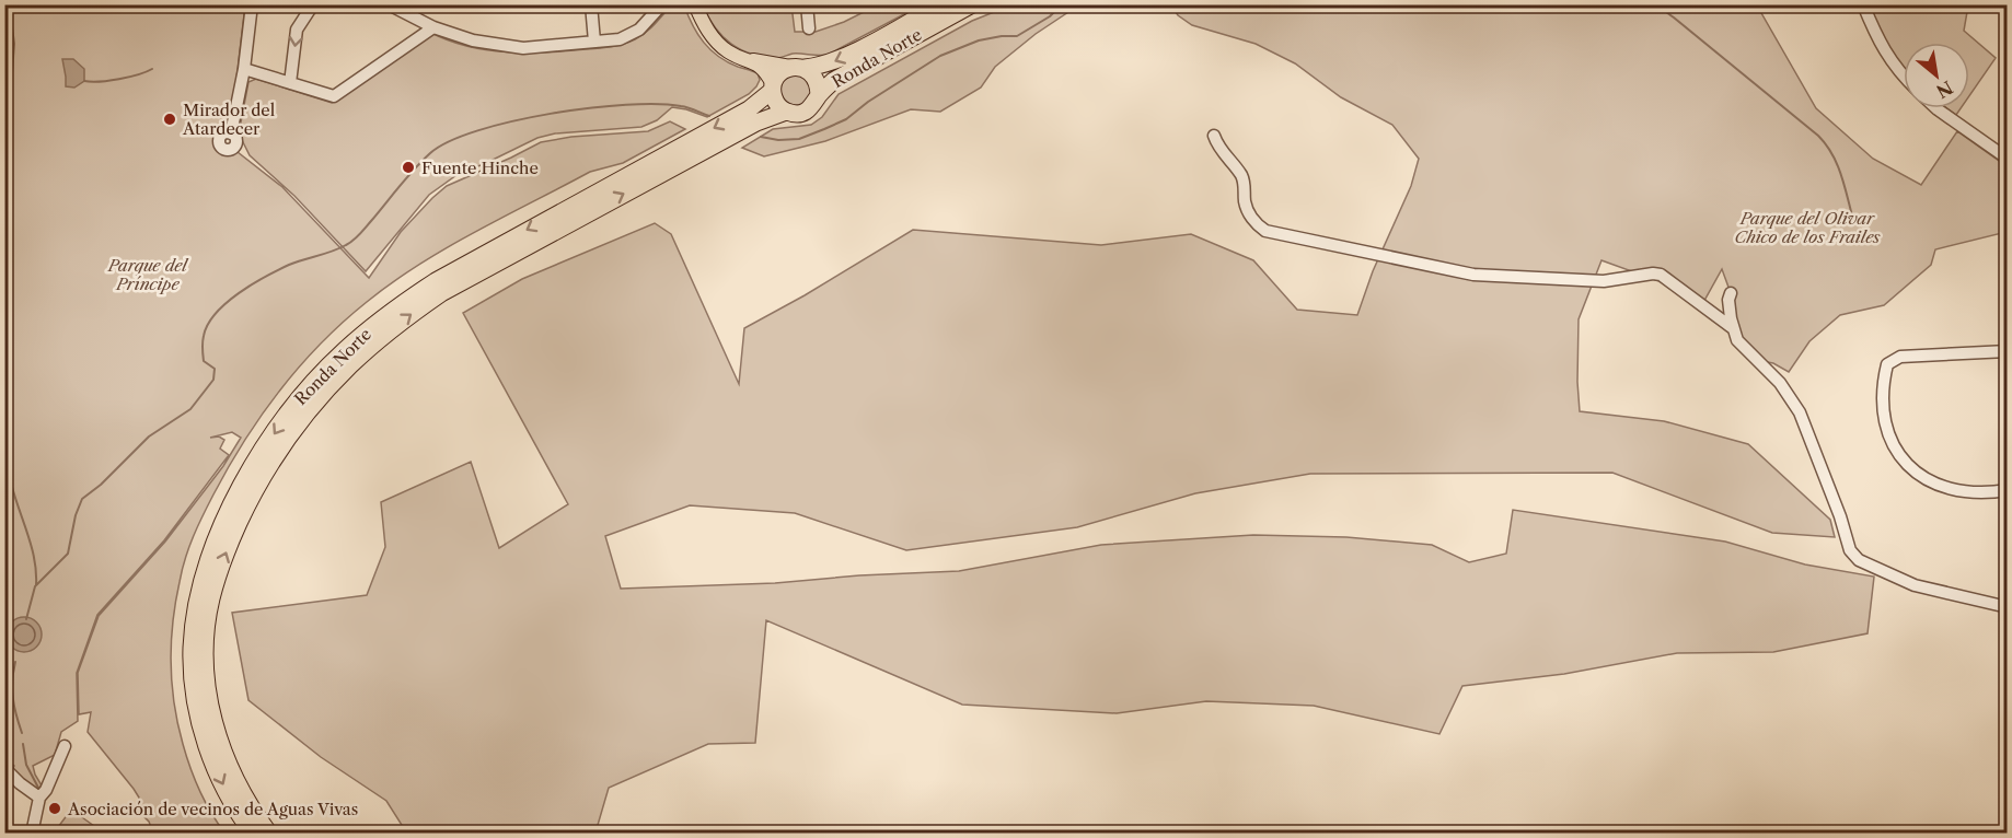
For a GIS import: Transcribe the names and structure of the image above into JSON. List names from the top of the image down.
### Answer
{
  "streets": {
    "highway": ["Ronda Norte"]
  },
  "parks": ["Parque del Olivar Chico de los Frailes", "Parque del Príncipe"],
  "places": ["Mirador del Atardecer", "Fuente Hinche", "Asociación de vecinos de Aguas Vivas"],
  "north": "bottom right"
}
